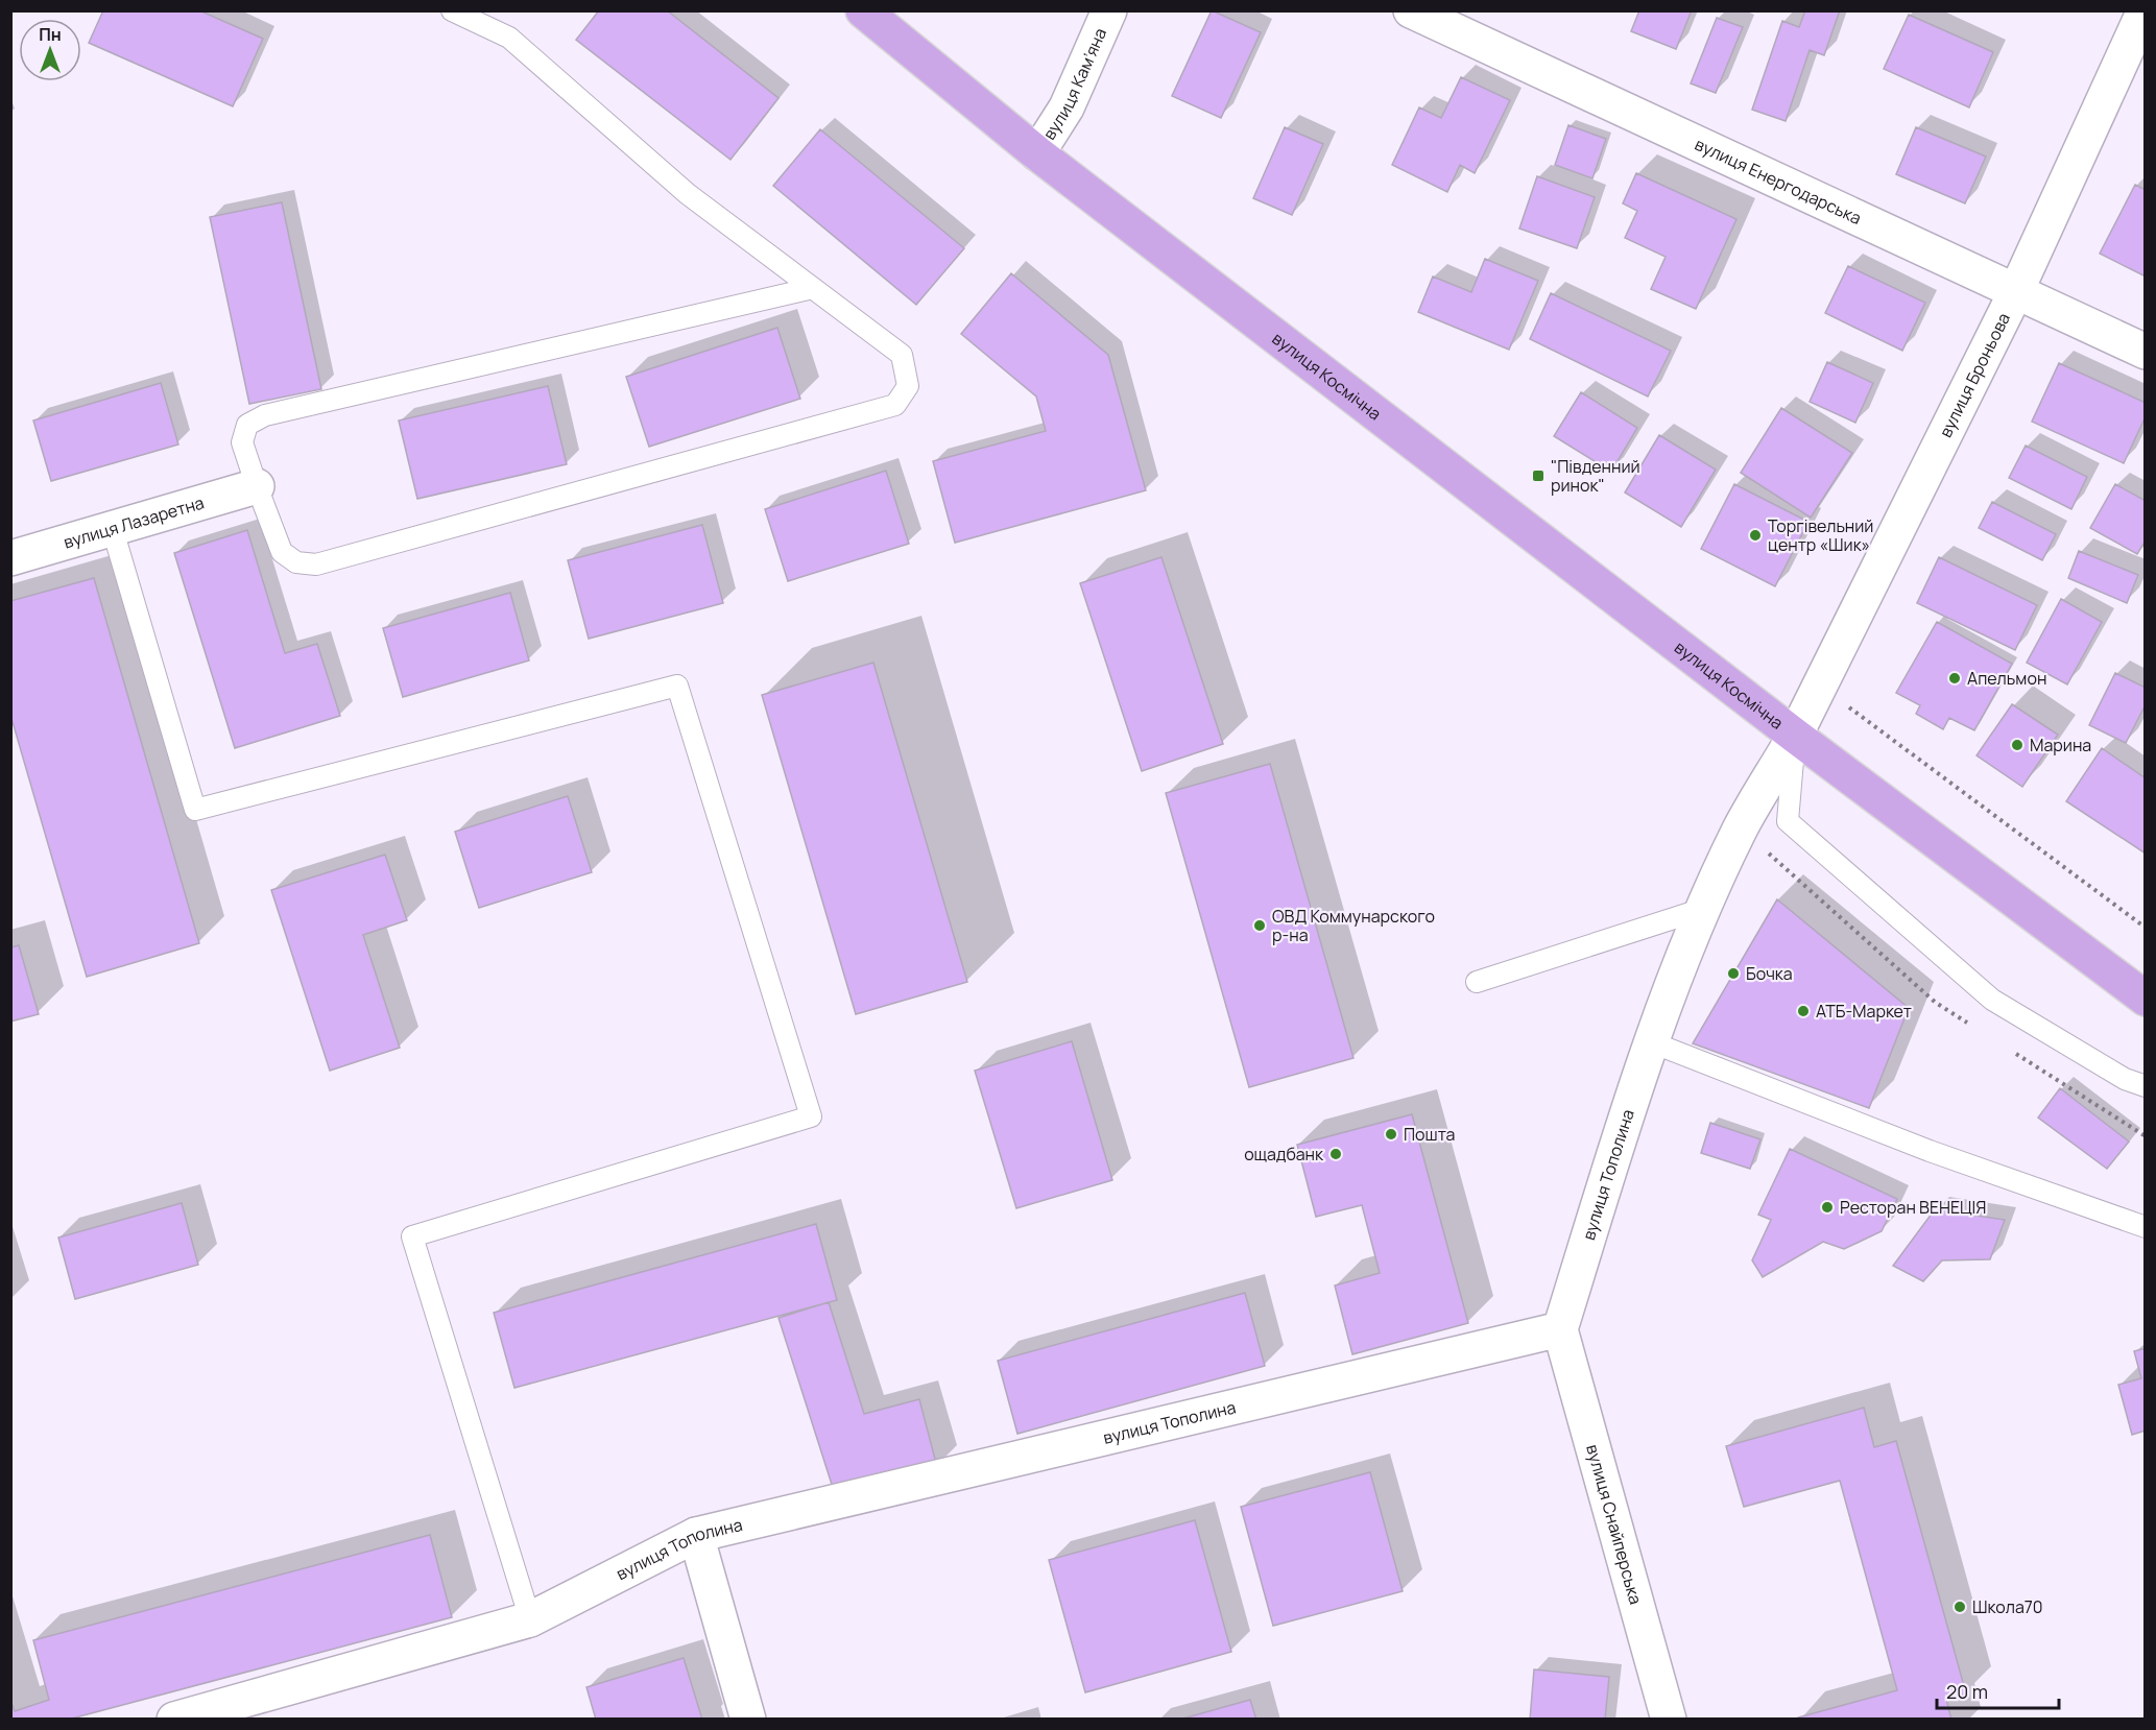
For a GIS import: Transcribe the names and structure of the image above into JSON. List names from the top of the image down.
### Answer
{
  "streets": {
    "main road": ["вулиця Космічна"],
    "street": [
      "вулиця Кам’яна",
      "вулиця Енергодарська",
      "вулиця Броньова",
      "вулиця Лазаретна",
      "вулиця Тополина",
      "вулиця Снайперська"
    ]
  },
  "crossings": [
    ["вулиця Кам’яна", "вулиця Космічна"],
    ["вулиця Енергодарська", "вулиця Броньова"],
    ["вулиця Космічна", "вулиця Броньова"],
    ["вулиця Космічна", "вулиця Тополина"],
    ["вулиця Броньова", "вулиця Тополина"],
    ["вулиця Тополина", "вулиця Снайперська"]
  ],
  "places": {
    "transit": ["\"Південний ринок\""],
    "other": [
      "Торгівельний центр «Шик»",
      "Апельмон",
      "Марина",
      "ОВД Коммунарского р-на",
      "Бочка",
      "АТБ-Маркет",
      "Пошта",
      "ощадбанк",
      "Ресторан ВЕНЕЦІЯ",
      "Школа70"
    ]
  },
  "scale_bar": "20 m",
  "north": "top"
}
